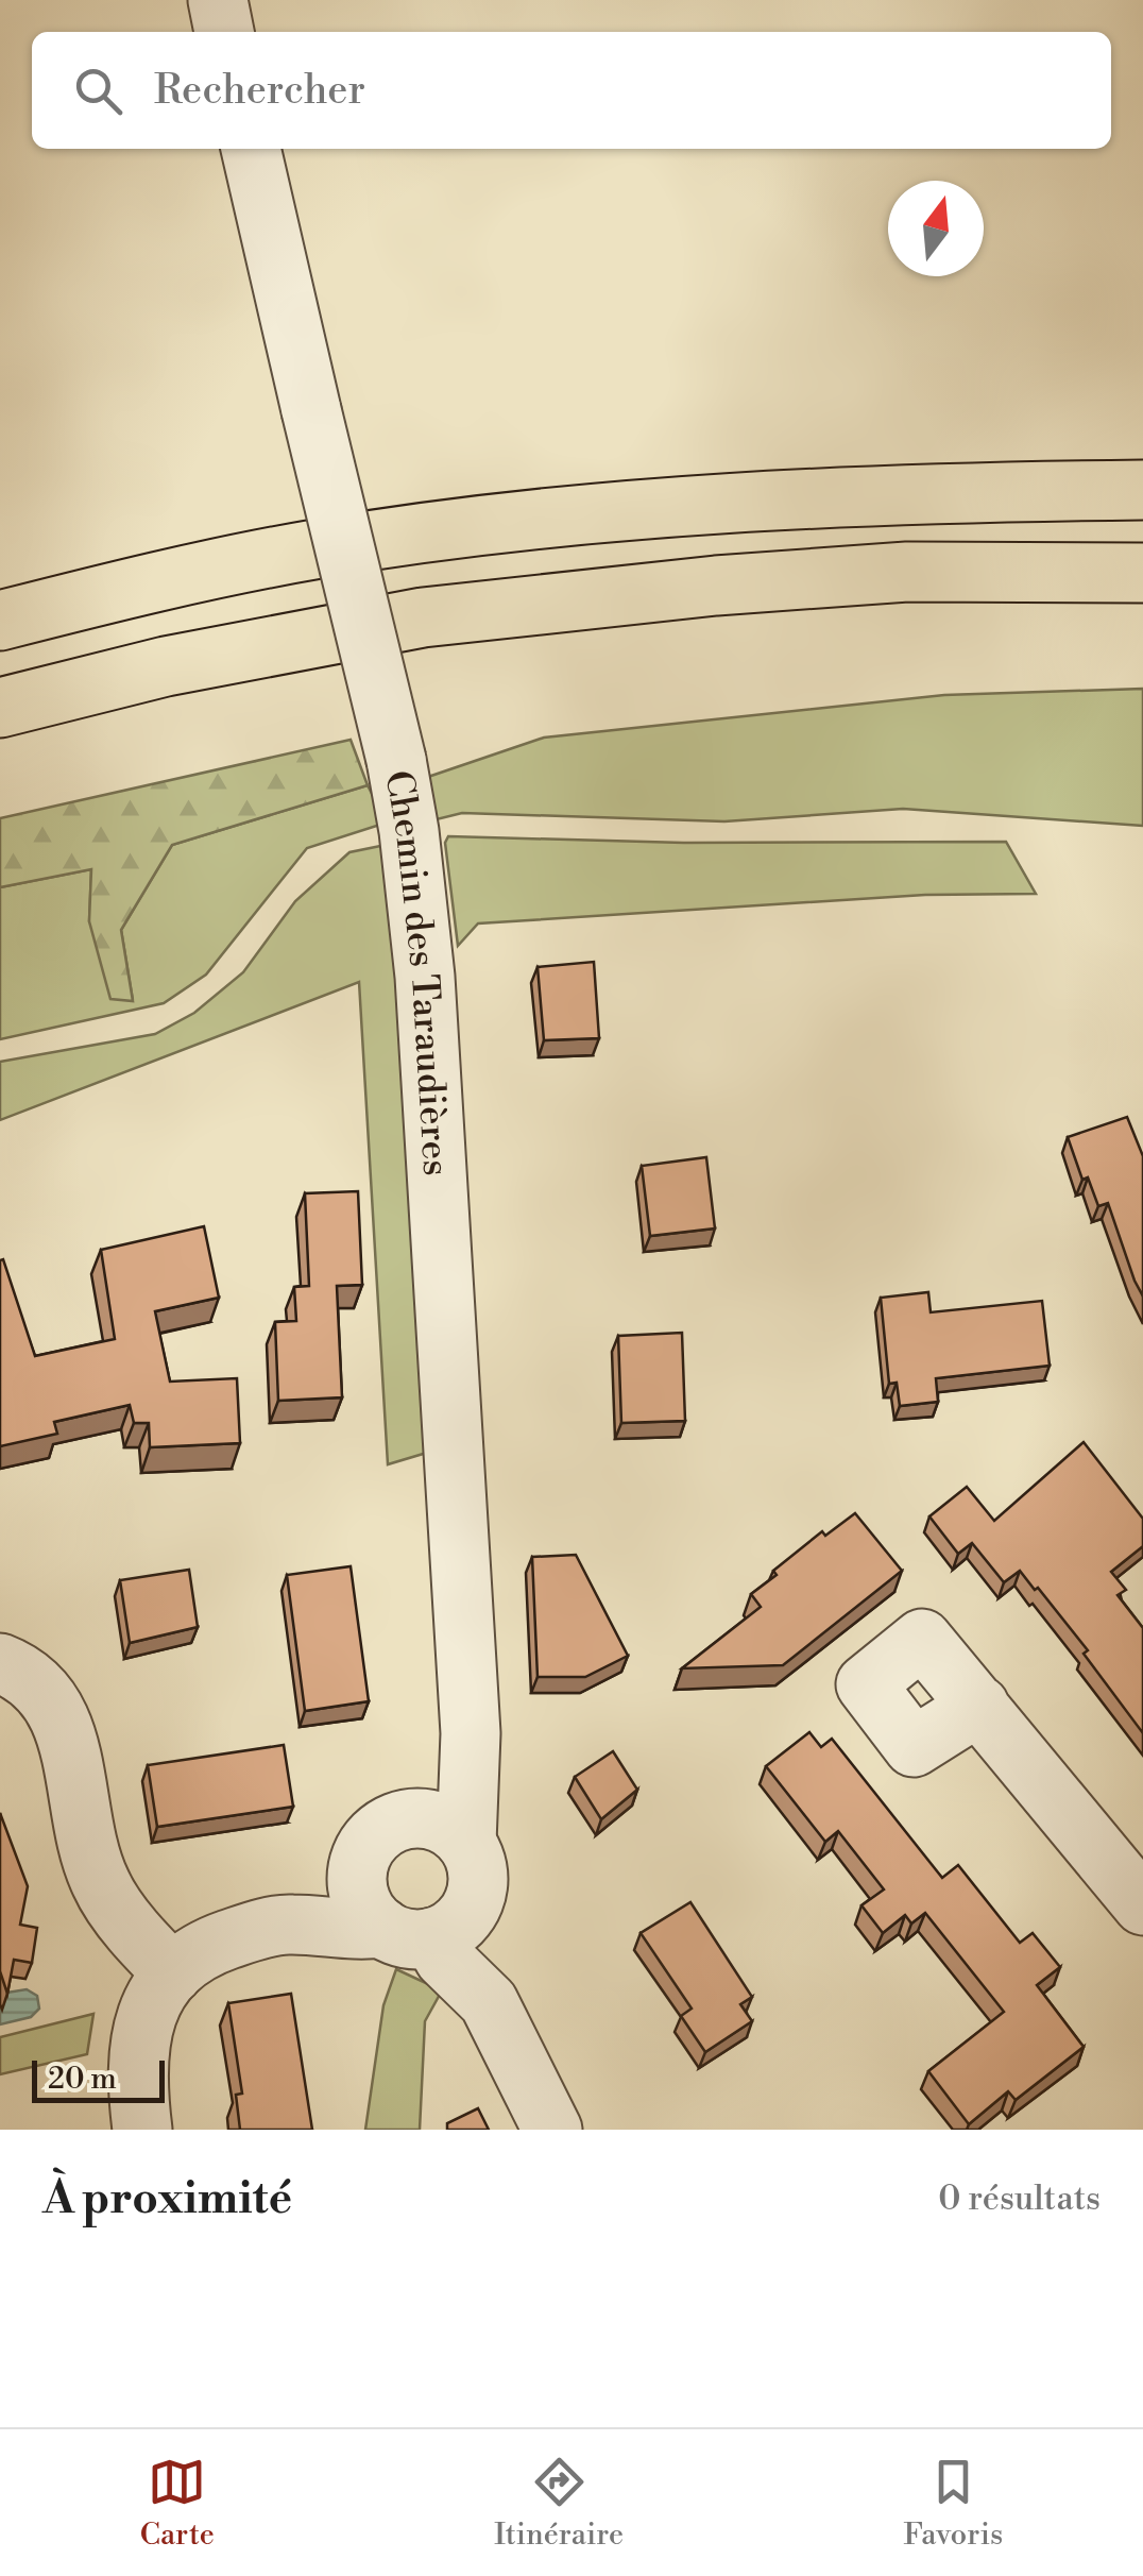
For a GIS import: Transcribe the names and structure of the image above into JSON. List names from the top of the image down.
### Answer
{
  "streets": {
    "street": ["Chemin des Taraudières"]
  },
  "scale_bar": "20 m",
  "north": "top",
  "page": {
    "search": "Rechercher",
    "scale": "20 m",
    "heading": ["À proximité", "0 résultats"],
    "nav": ["Carte", "Itinéraire", "Favoris"]
  }
}
